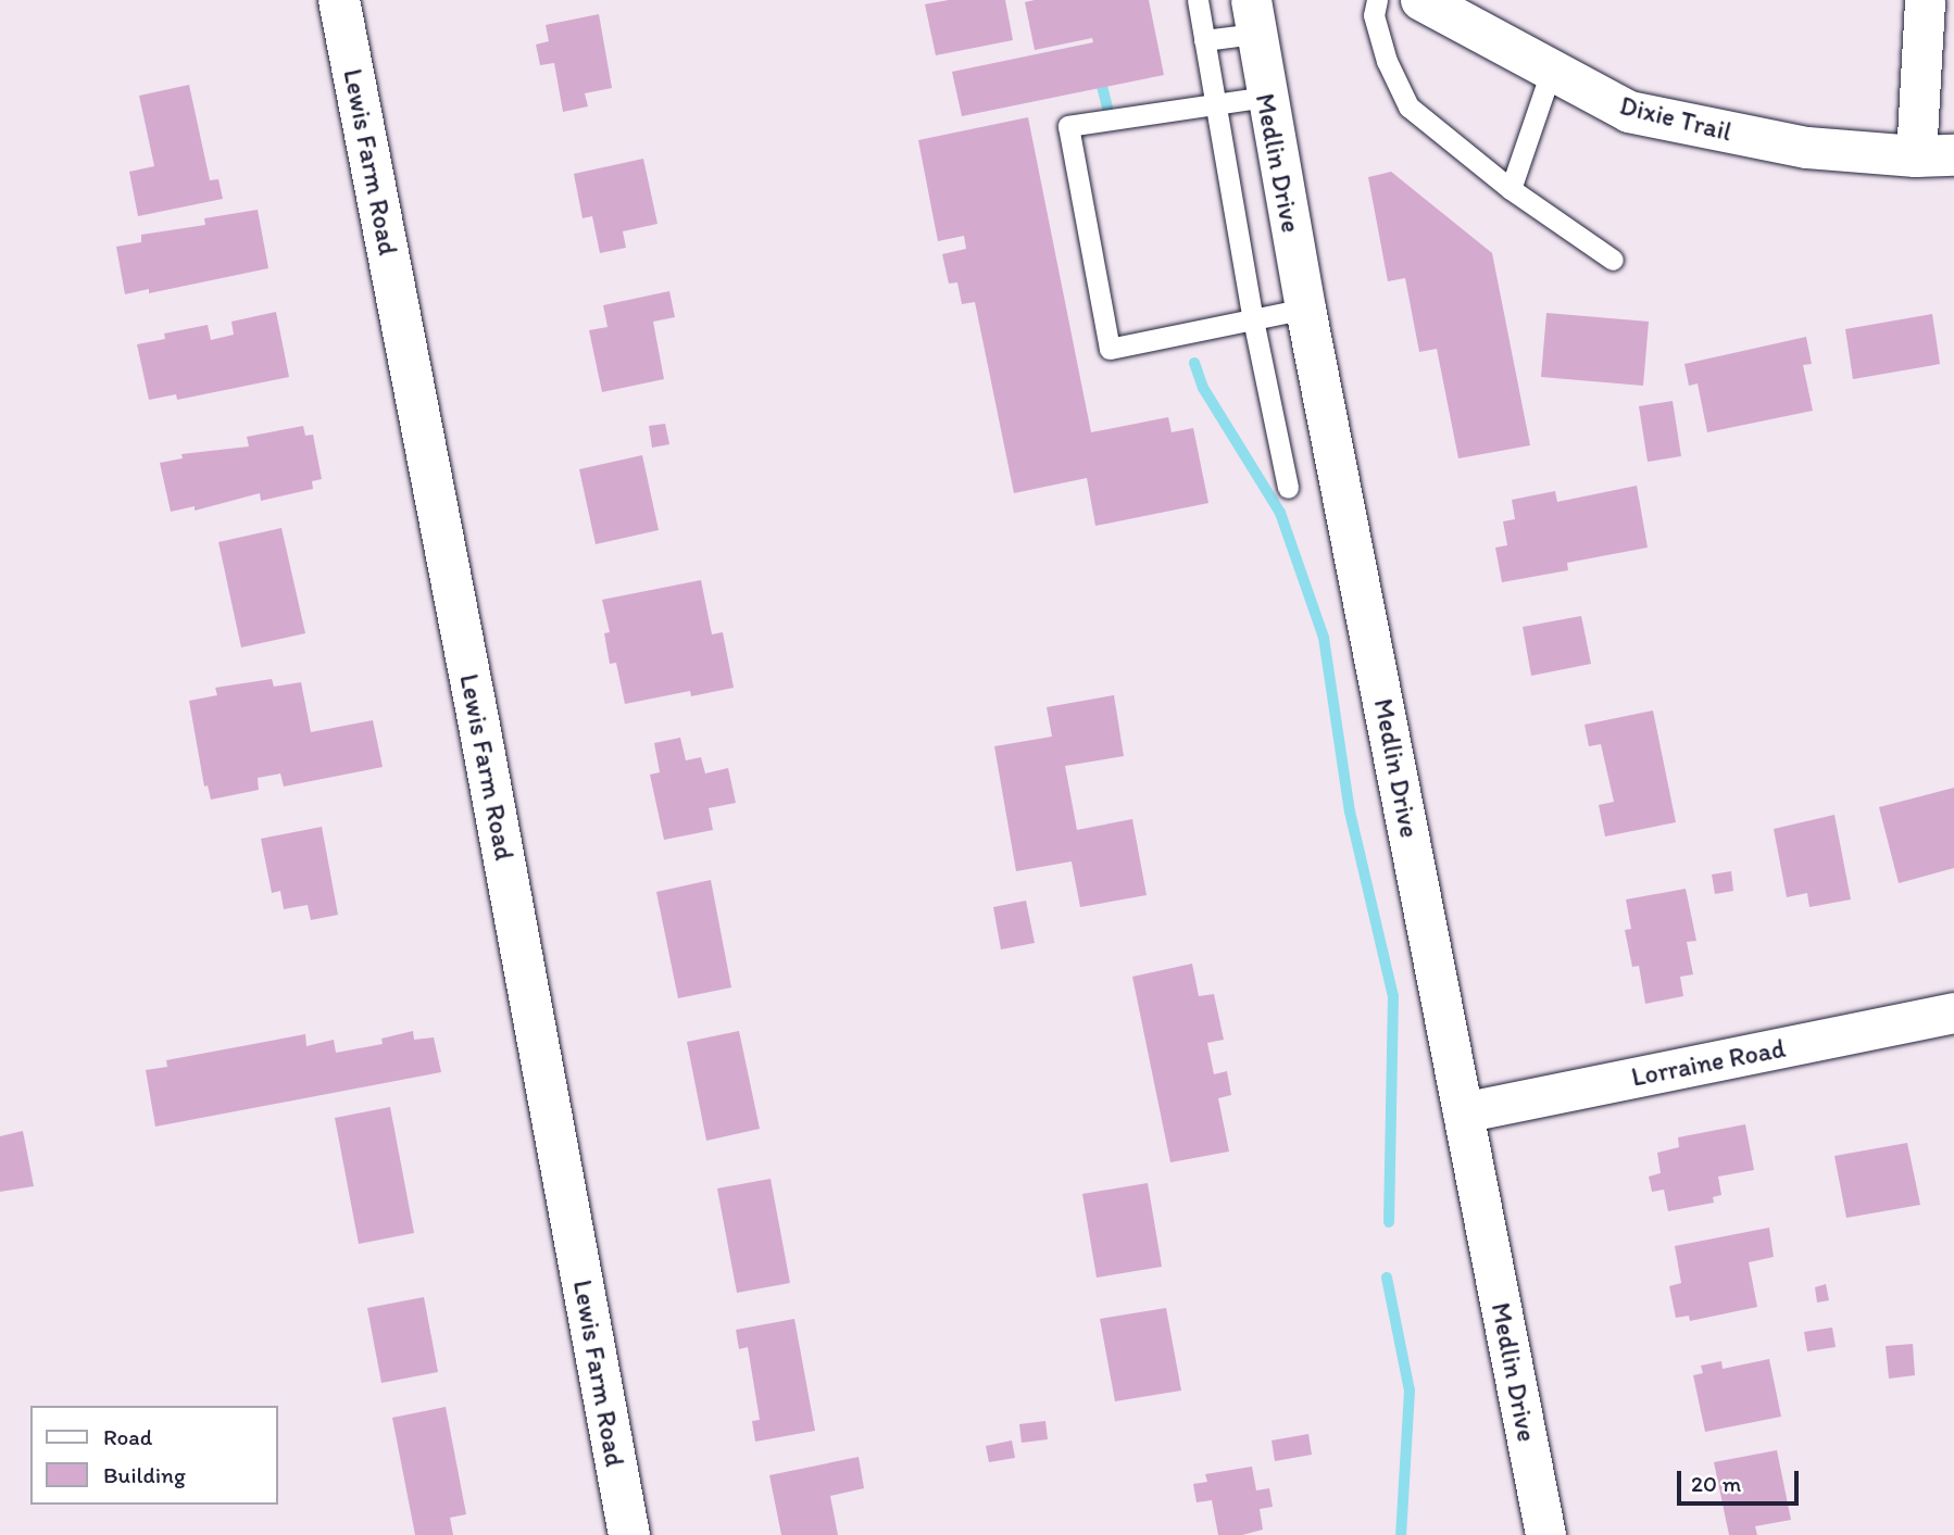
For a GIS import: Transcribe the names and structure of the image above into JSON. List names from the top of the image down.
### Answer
{
  "streets": {
    "street": [
      "Dixie Trail",
      "Lewis Farm Road",
      "Medlin Drive",
      "Lorraine Road"
    ]
  },
  "crossings": [
    ["Medlin Drive", "Lorraine Road"]
  ],
  "legend": ["Road", "Building"],
  "scale_bar": "20 m"
}
